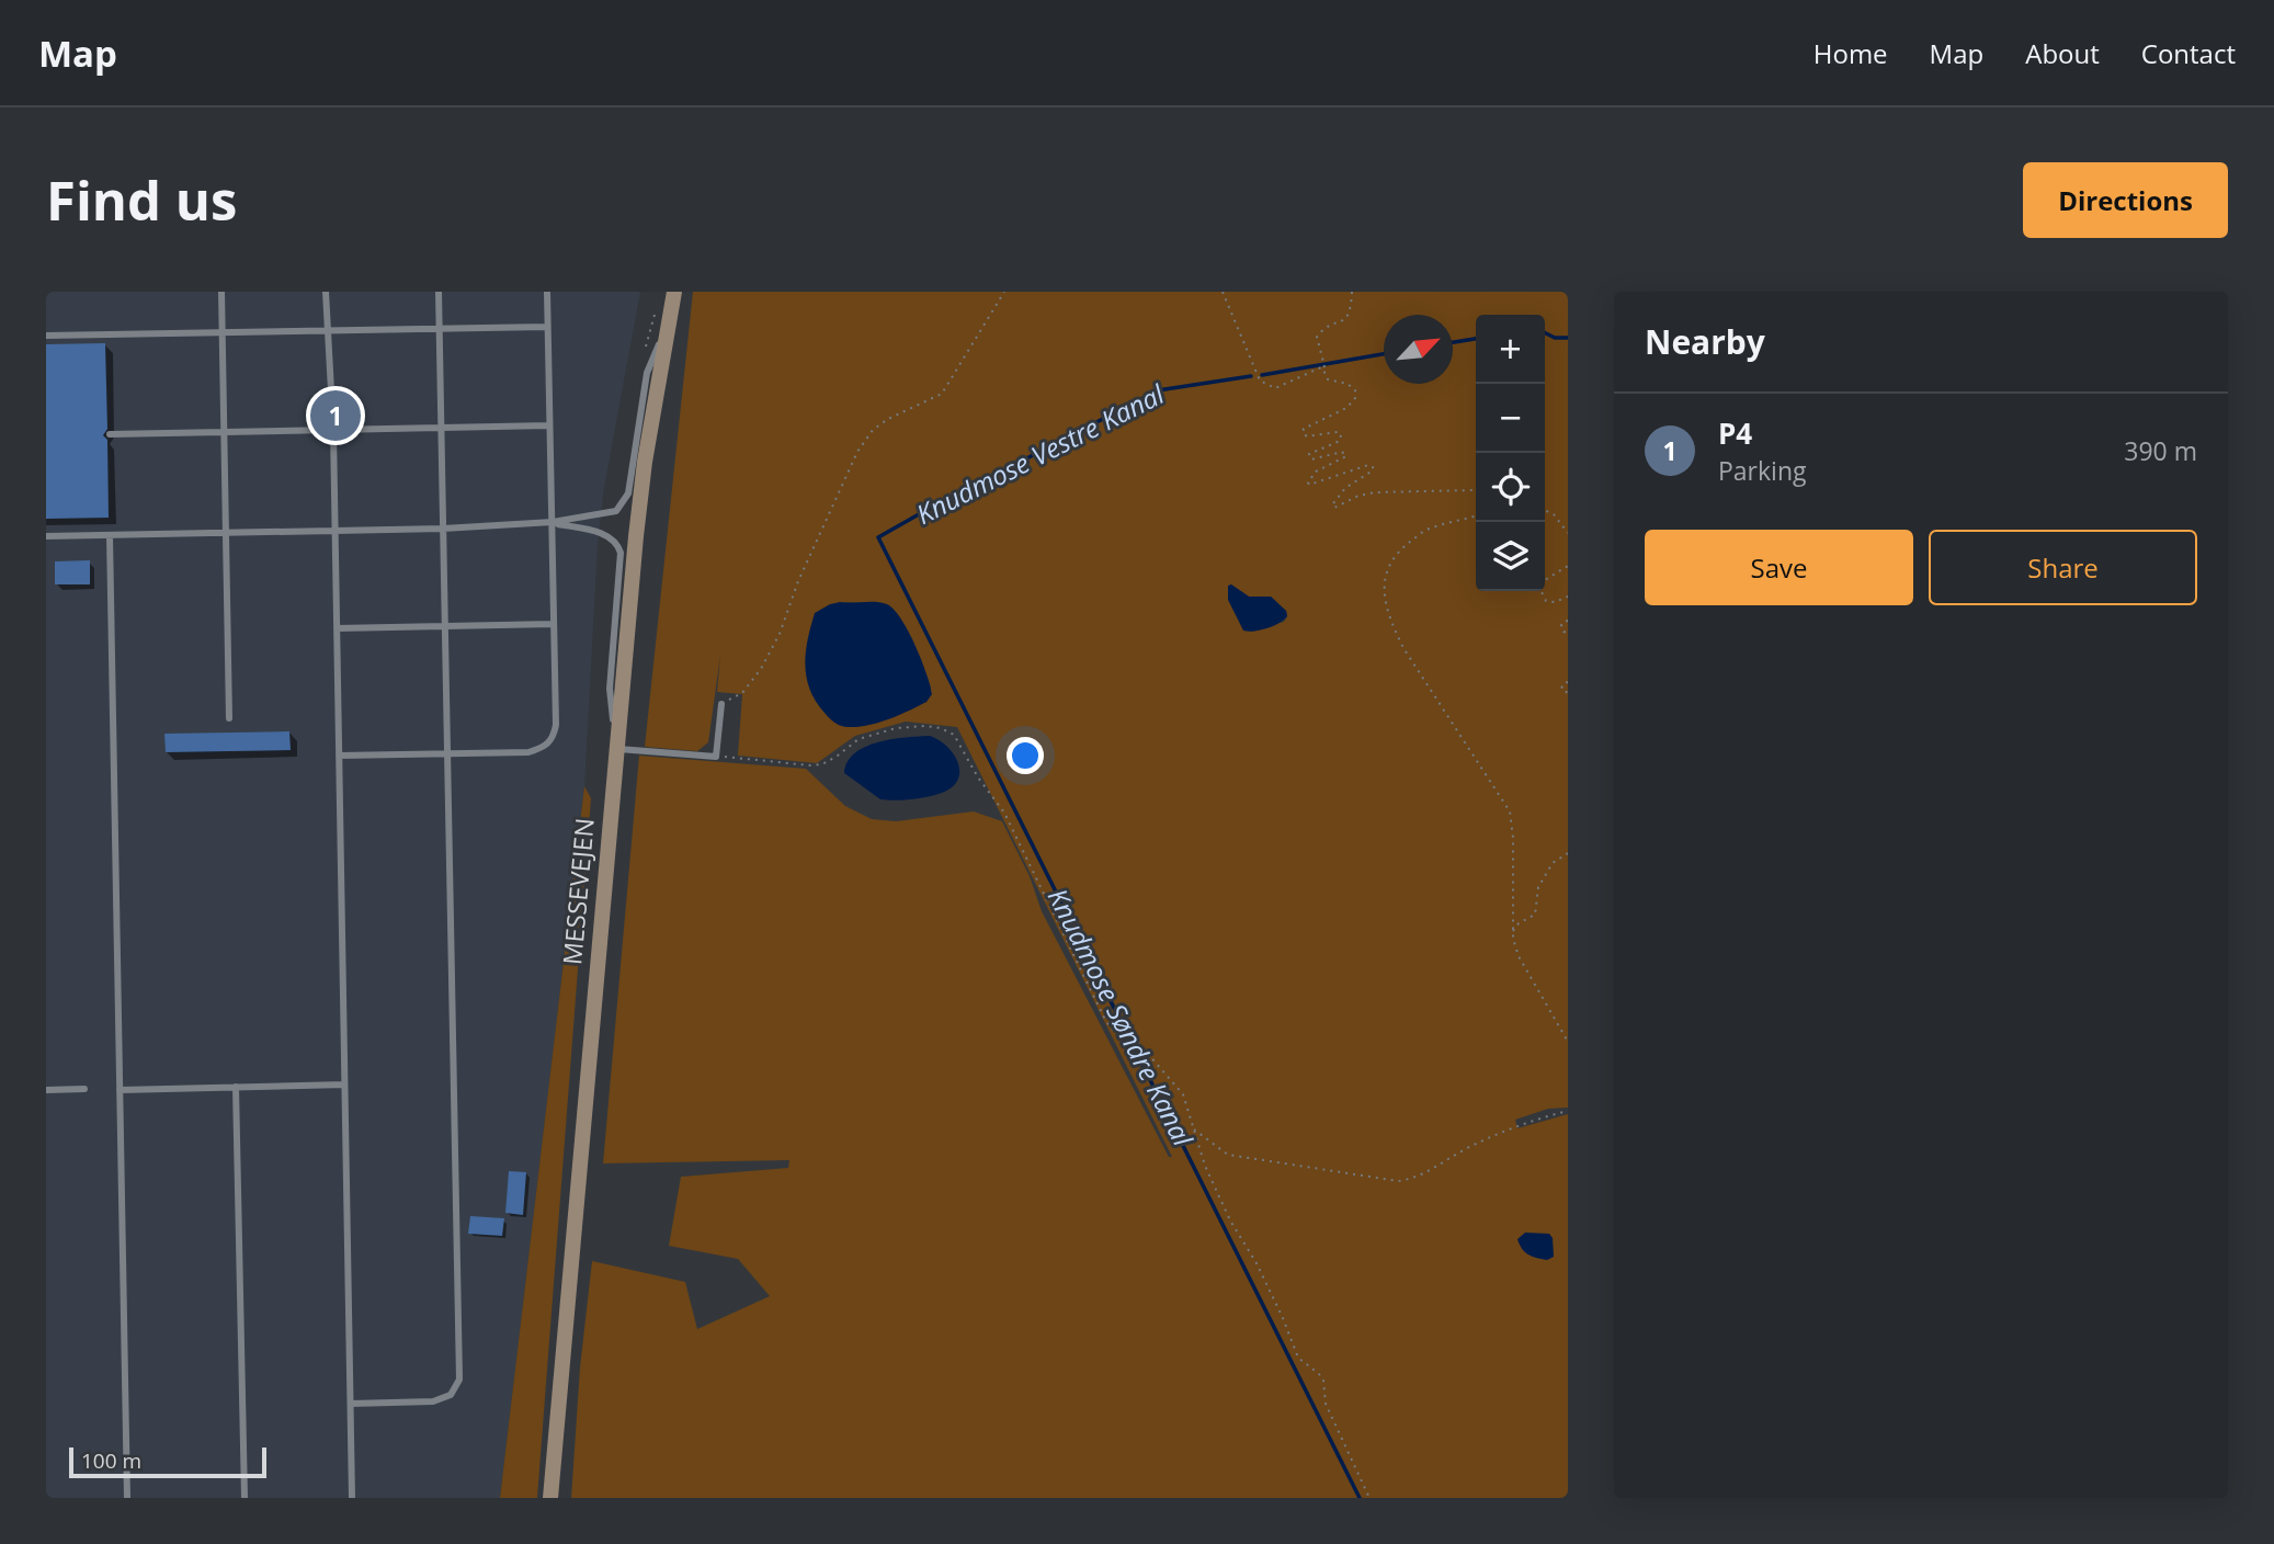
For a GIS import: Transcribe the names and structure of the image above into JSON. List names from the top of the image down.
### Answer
{
  "streets": {
    "main road": ["MESSEVEJEN"]
  },
  "water": ["Knudmose Vestre Kanal", "Knudmose Søndre Kanal"],
  "scale_bar": "100 m",
  "north": "top right",
  "page": {
    "header": "Map",
    "nav": [
      "Home",
      "Map",
      "About",
      "Contact"
    ],
    "buttons": [
      "Directions",
      ["Save", "Share"]
    ],
    "title": "Find us",
    "heading": "Nearby",
    "map_buttons": ["+", "−"],
    "pins": "1",
    "list": [
      {
        "mark": "1",
        "name": "P4",
        "note": "Parking",
        "value": "390 m"
      }
    ],
    "scale": "100 m"
  }
}
